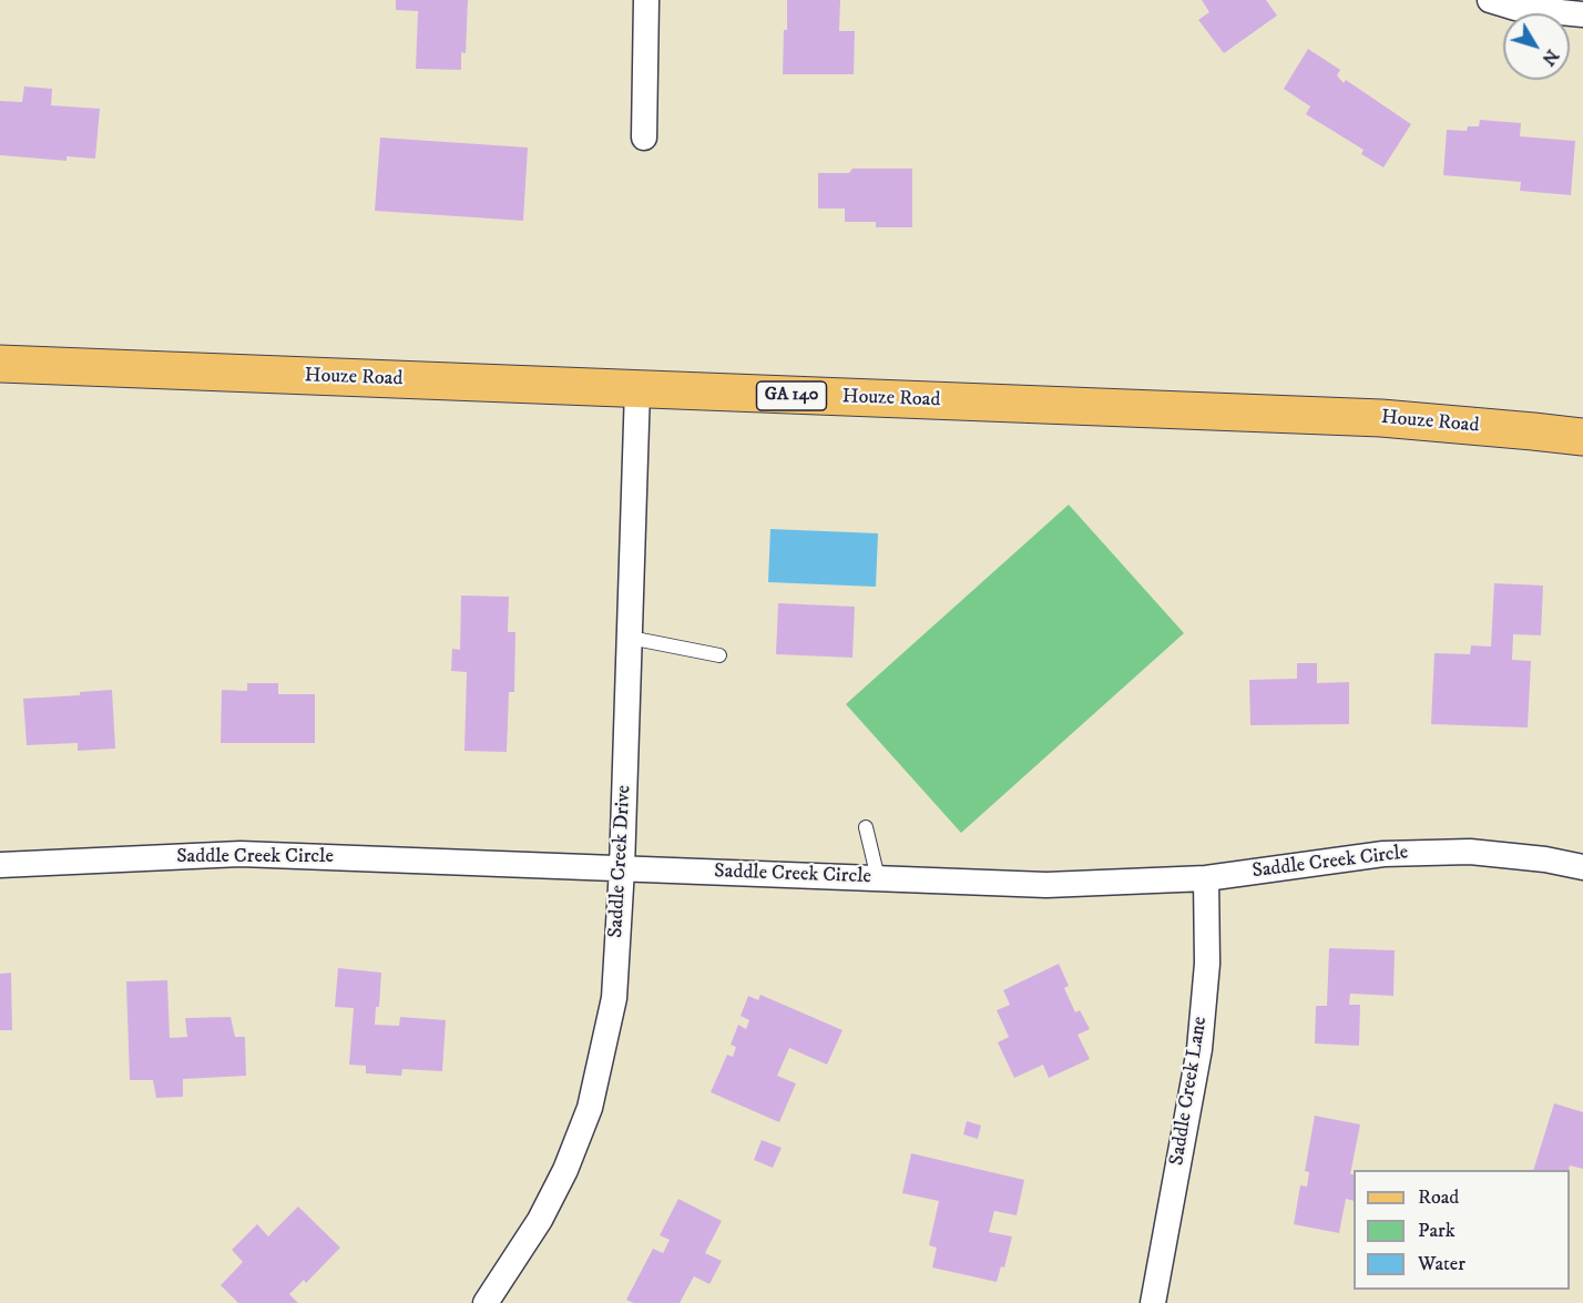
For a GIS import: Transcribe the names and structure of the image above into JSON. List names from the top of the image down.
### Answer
{
  "streets": {
    "main road": ["Houze Road", "GA 140"],
    "street": ["Saddle Creek Circle", "Saddle Creek Drive", "Saddle Creek Lane"]
  },
  "crossings": [
    ["Houze Road", "Saddle Creek Drive"],
    ["Saddle Creek Circle", "Saddle Creek Drive"],
    ["Saddle Creek Circle", "Saddle Creek Lane"]
  ],
  "legend": ["Road", "Park", "Water"],
  "north": "bottom right"
}
